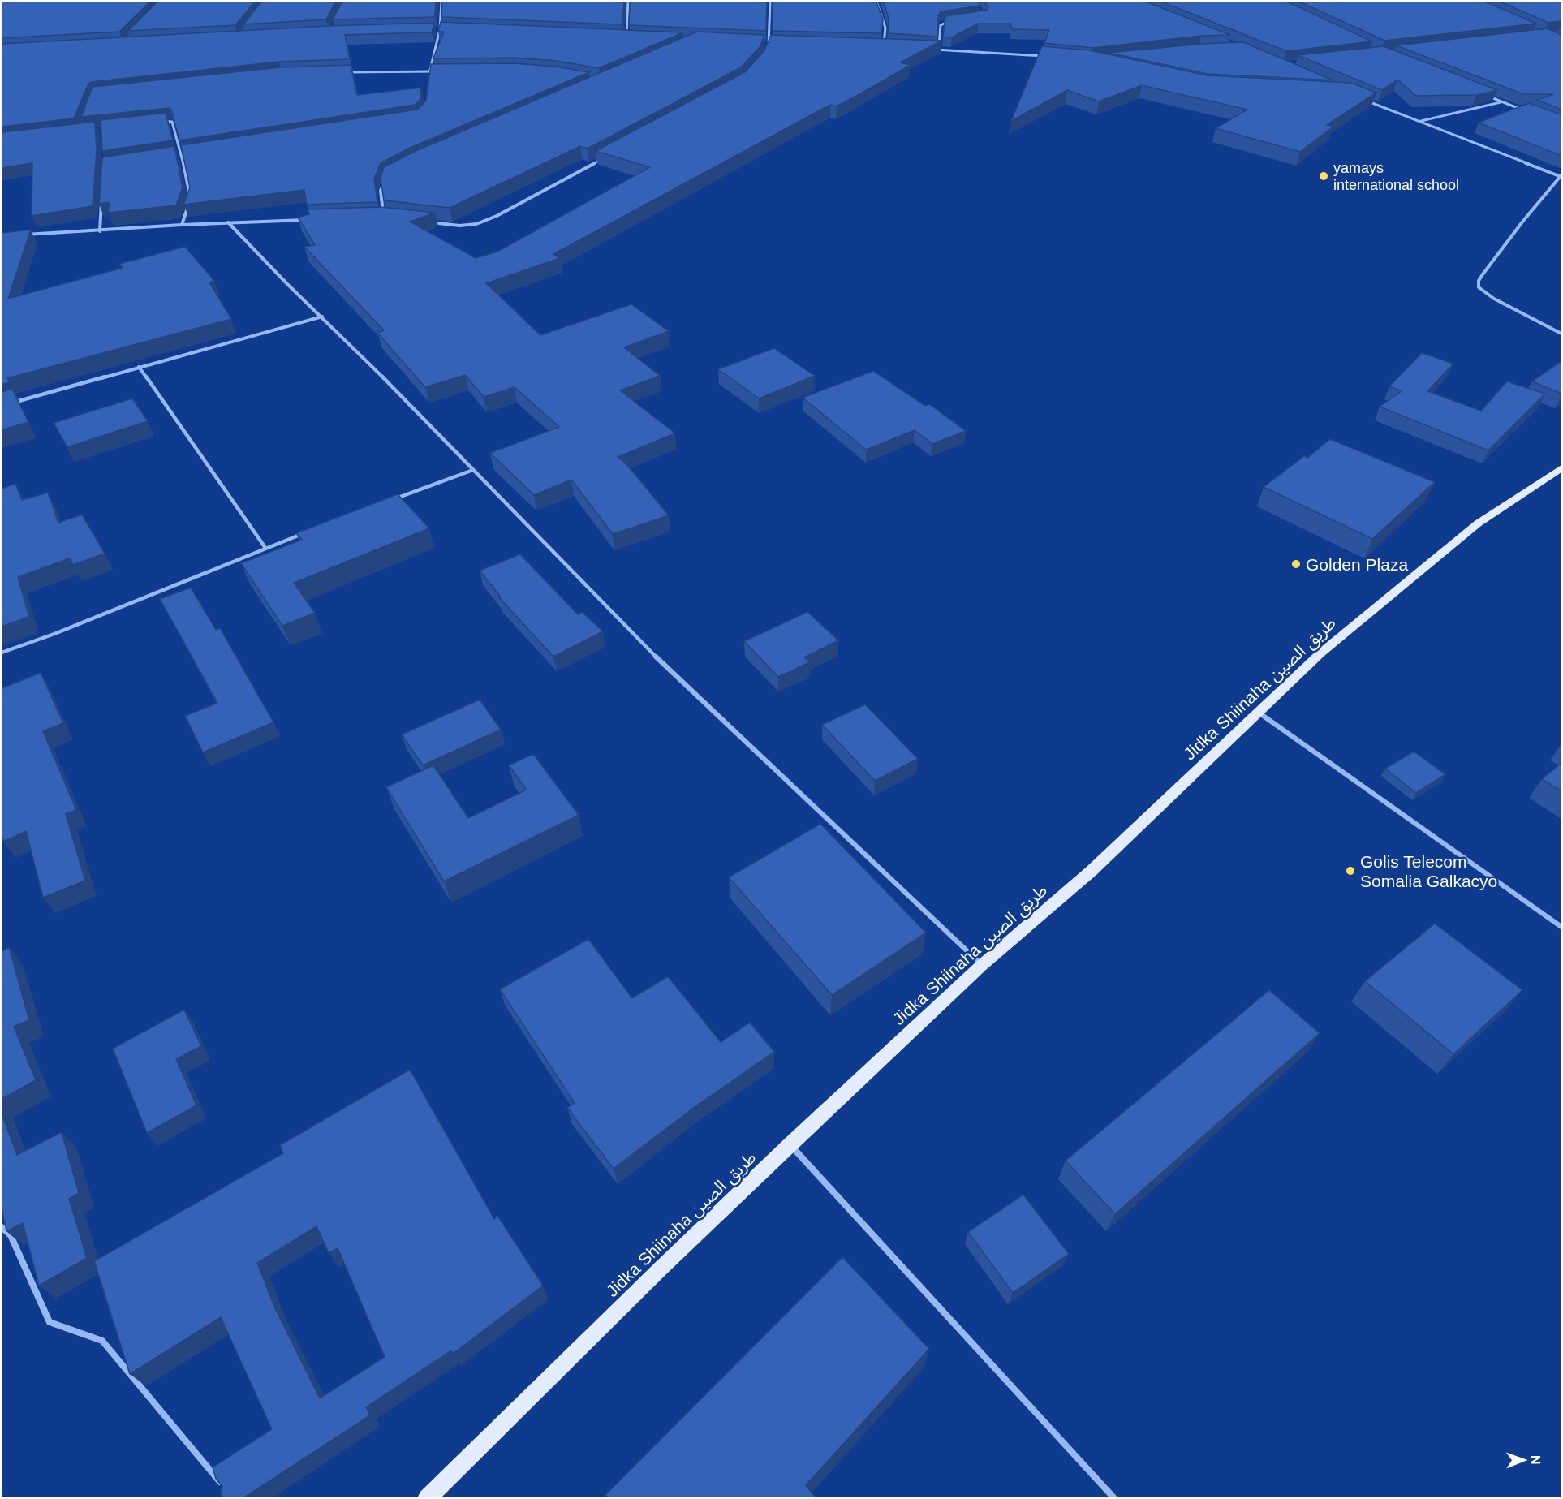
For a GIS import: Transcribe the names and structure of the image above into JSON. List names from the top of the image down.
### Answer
{
  "streets": {
    "main road": ["Jidka Shiinaha طريق الصين"]
  },
  "places": ["yamays international school", "Golden Plaza", "Golis Telecom Somalia Galkacyo"],
  "north": "right"
}
